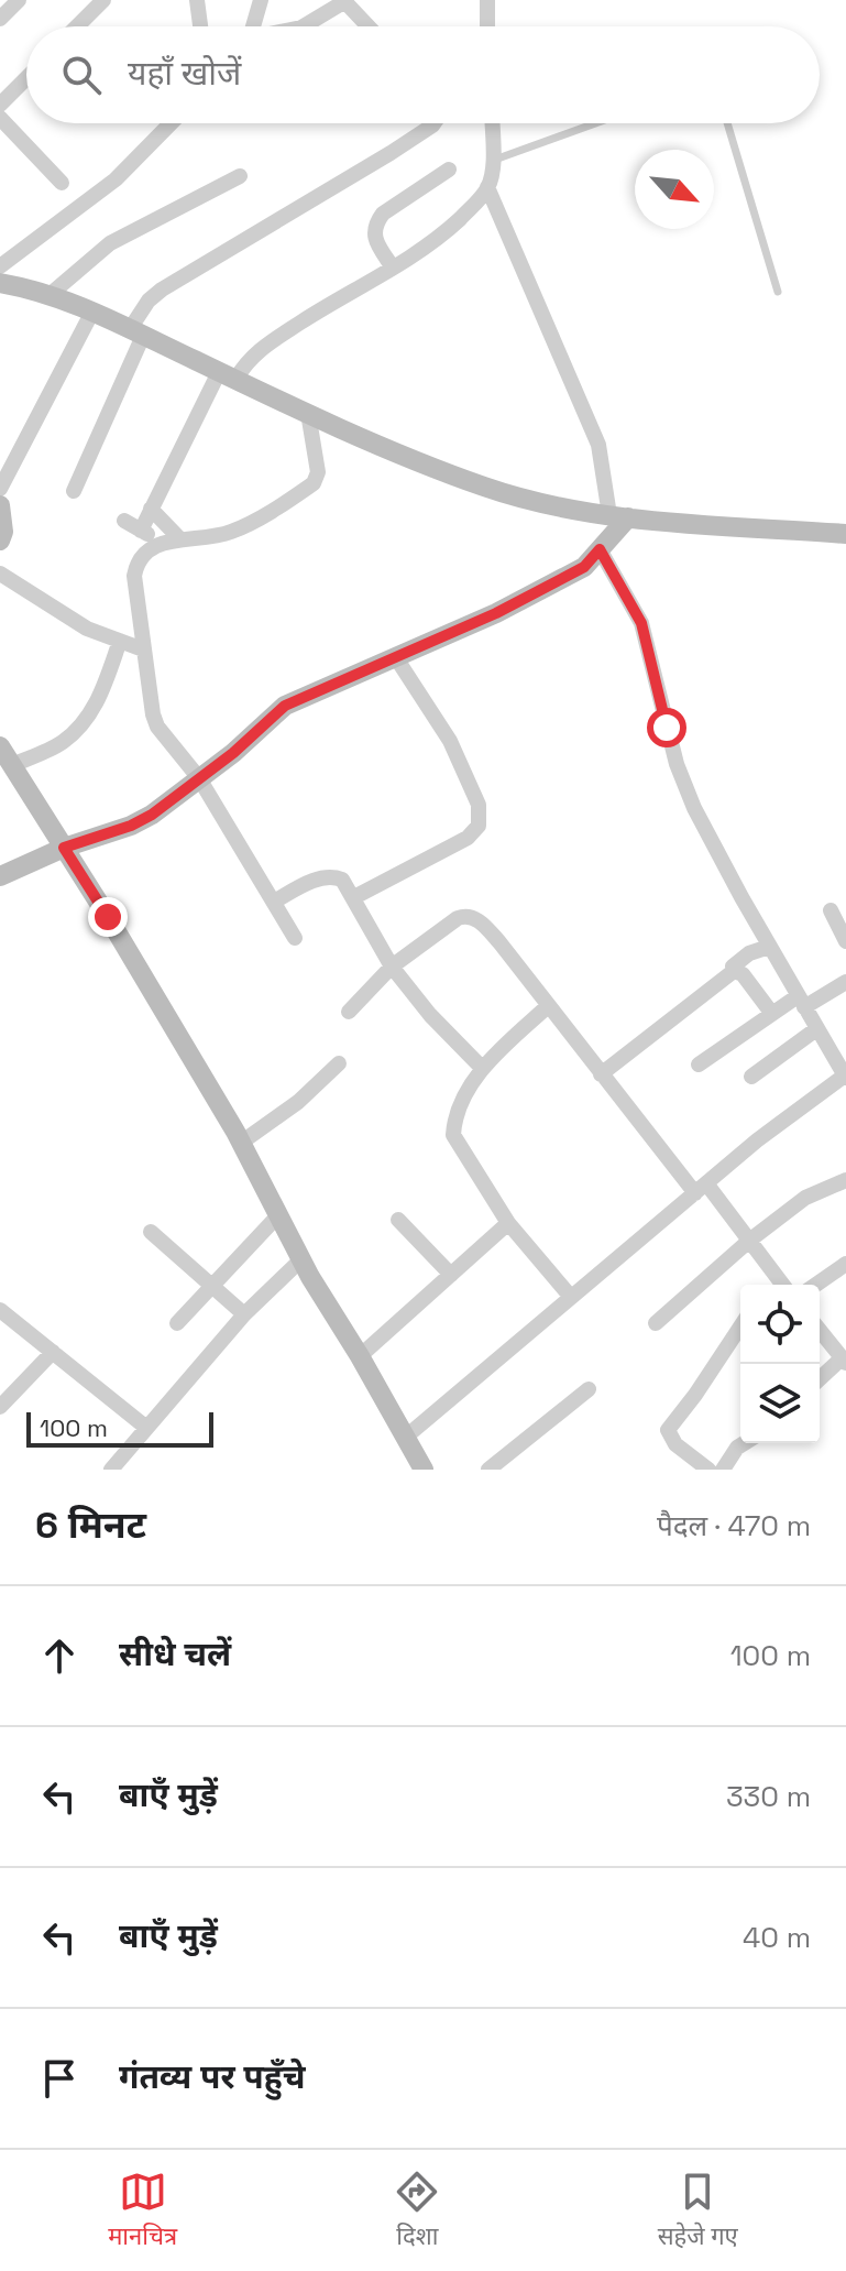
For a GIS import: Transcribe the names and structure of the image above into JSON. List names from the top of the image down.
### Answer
{
  "scale_bar": "100 m",
  "north": "bottom right",
  "page": {
    "search": "यहाँ खोजें",
    "scale": "100 m",
    "heading": ["6 मिनट", "पैदल · 470 m"],
    "list": [
      ["सीधे चलें", "100 m"],
      ["बाएँ मुड़ें", "330 m"],
      ["बाएँ मुड़ें", "40 m"],
      "गंतव्य पर पहुँचे"
    ],
    "nav": ["मानचित्र", "दिशा", "सहेजे गए"]
  }
}
